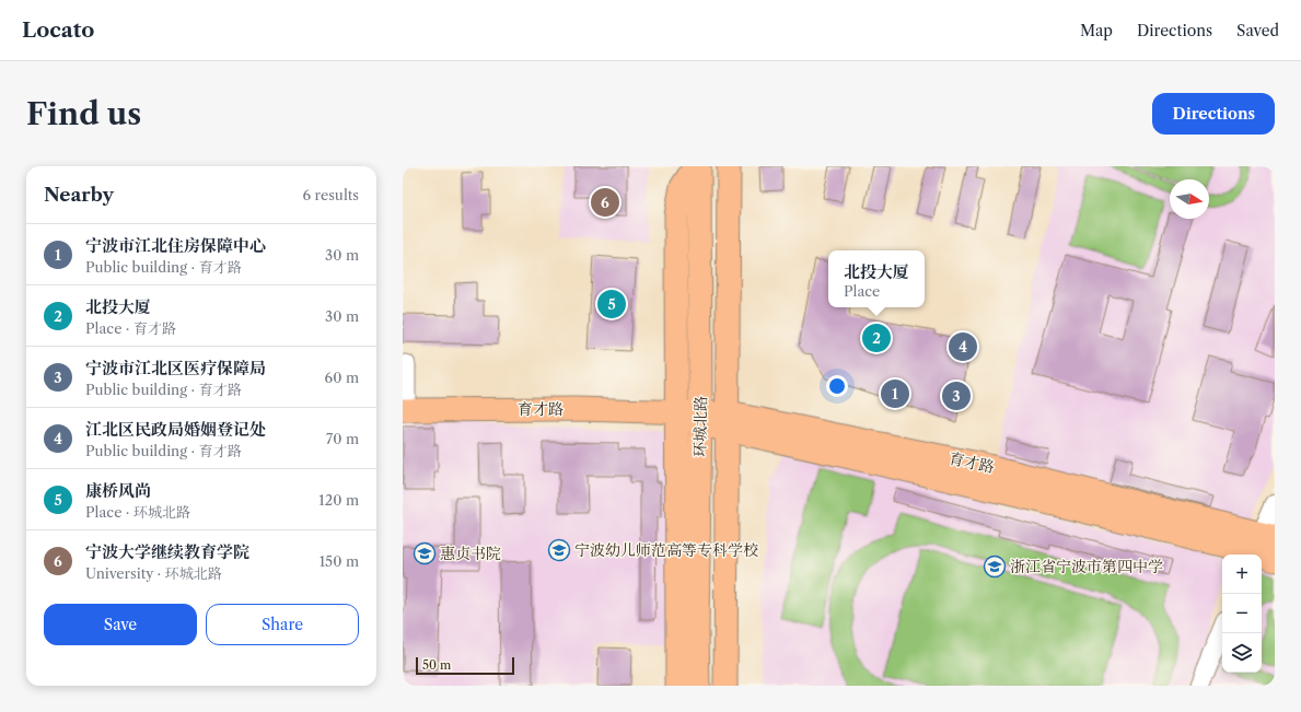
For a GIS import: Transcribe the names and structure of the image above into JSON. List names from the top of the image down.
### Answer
{
  "streets": {
    "main road": ["育才路", "环城北路"]
  },
  "crossings": [
    ["育才路", "环城北路"]
  ],
  "places": {
    "school or university": ["宁波幼儿师范高等专科学校", "惠贞书院", "浙江省宁波市第四中学"]
  },
  "scale_bar": "50 m",
  "north": "right",
  "page": {
    "header": "Locato",
    "nav": ["Map", "Directions", "Saved"],
    "buttons": [
      "Directions",
      ["Save", "Share"]
    ],
    "title": "Find us",
    "heading": ["Nearby", "6 results"],
    "pins": [
      "6",
      "5",
      "2",
      "4",
      "1",
      "3"
    ],
    "list": [
      {
        "mark": "1",
        "name": "宁波市江北住房保障中心",
        "note": "Public building · 育才路",
        "value": "30 m"
      },
      {
        "mark": "2",
        "name": "北投大厦",
        "note": "Place · 育才路",
        "value": "30 m"
      },
      {
        "mark": "3",
        "name": "宁波市江北区医疗保障局",
        "note": "Public building · 育才路",
        "value": "60 m"
      },
      {
        "mark": "4",
        "name": "江北区民政局婚姻登记处",
        "note": "Public building · 育才路",
        "value": "70 m"
      },
      {
        "mark": "5",
        "name": "康桥风尚",
        "note": "Place · 环城北路",
        "value": "120 m"
      },
      {
        "mark": "6",
        "name": "宁波大学继续教育学院",
        "note": "University · 环城北路",
        "value": "150 m"
      }
    ],
    "popup": ["北投大厦", "Place"],
    "map_buttons": ["+", "−"],
    "scale": "50 m"
  }
}
